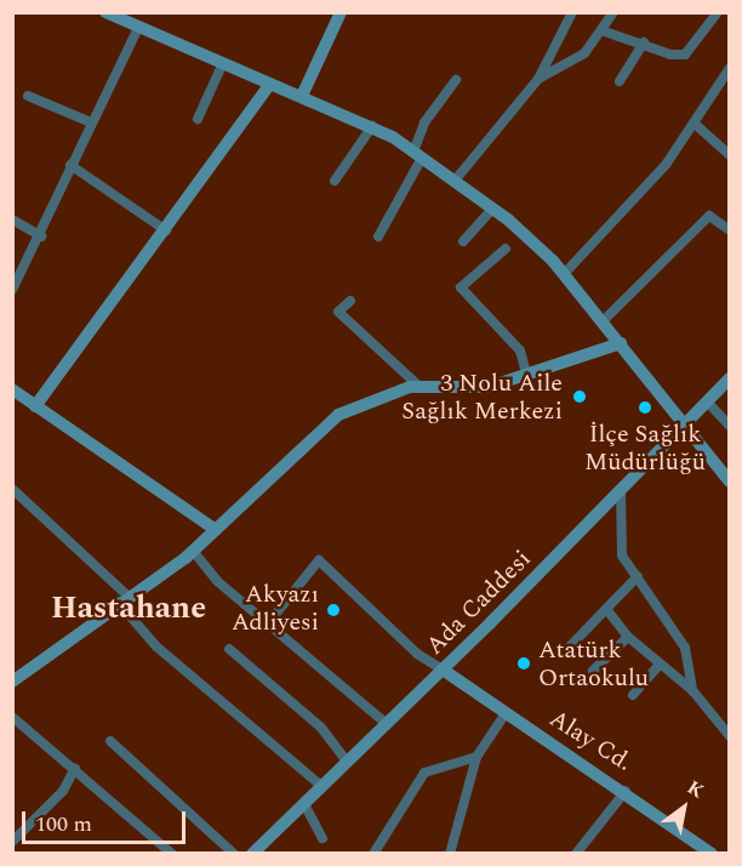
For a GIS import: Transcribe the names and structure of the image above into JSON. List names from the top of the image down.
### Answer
{
  "streets": {
    "street": ["Ada Caddesi", "Alay Cd."]
  },
  "crossings": [
    ["Ada Caddesi", "Alay Cd."]
  ],
  "districts": ["Hastahane"],
  "places": [
    "3 Nolu Aile Sağlık Merkezi",
    "İlçe Sağlık Müdürlüğü",
    "Akyazı Adliyesi",
    "Atatürk Ortaokulu"
  ],
  "scale_bar": "100 m",
  "north": "top right"
}
